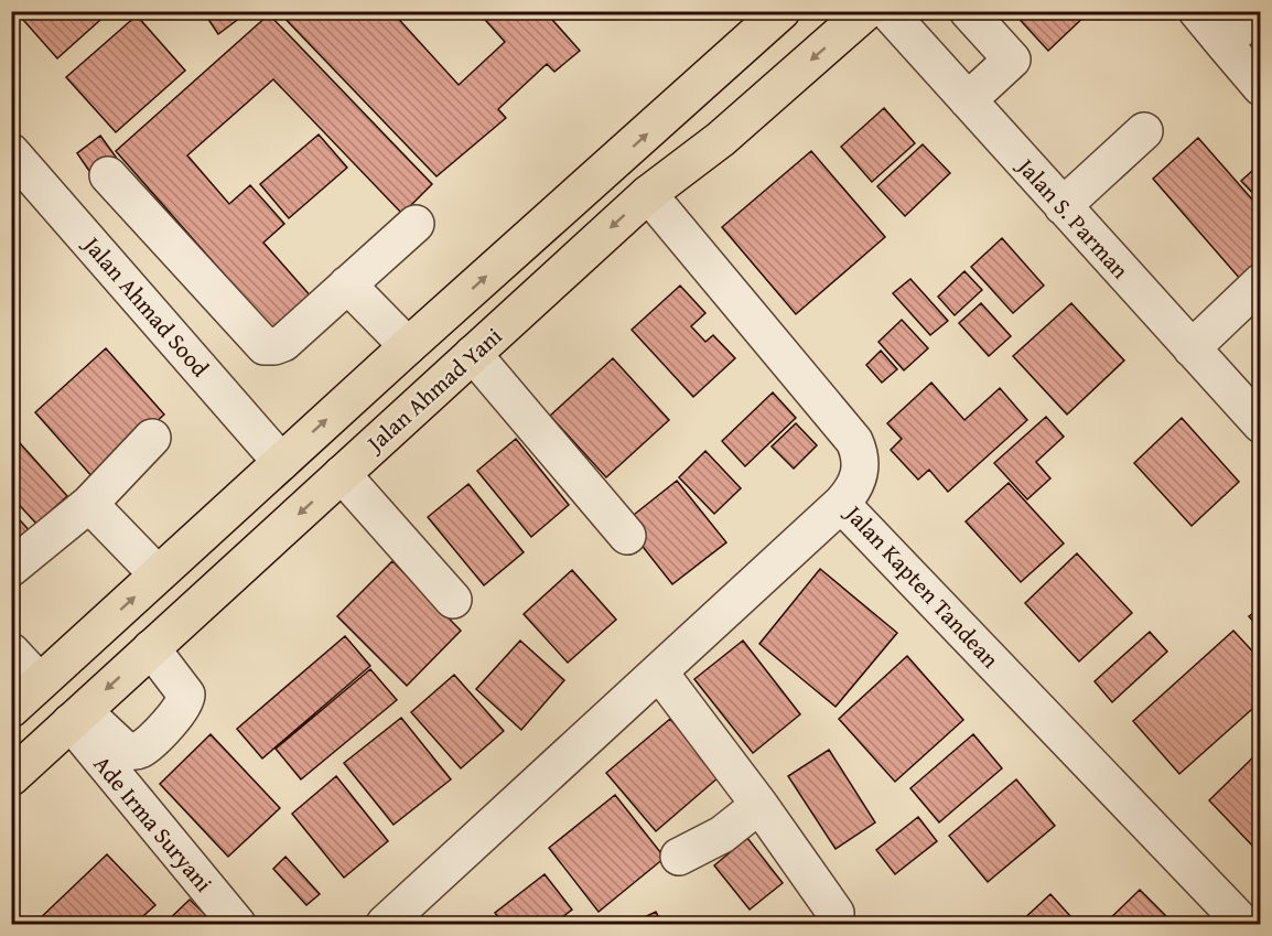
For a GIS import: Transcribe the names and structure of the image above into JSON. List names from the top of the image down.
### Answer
{
  "streets": {
    "main road": ["Jalan Ahmad Yani"],
    "street": [
      "Jalan S. Parman",
      "Jalan Ahmad Sood",
      "Jalan Kapten Tandean",
      "Ade Irma Suryani"
    ]
  },
  "crossings": [
    ["Jalan Ahmad Yani", "Jalan Kapten Tandean"],
    ["Jalan Ahmad Yani", "Ade Irma Suryani"]
  ]
}
